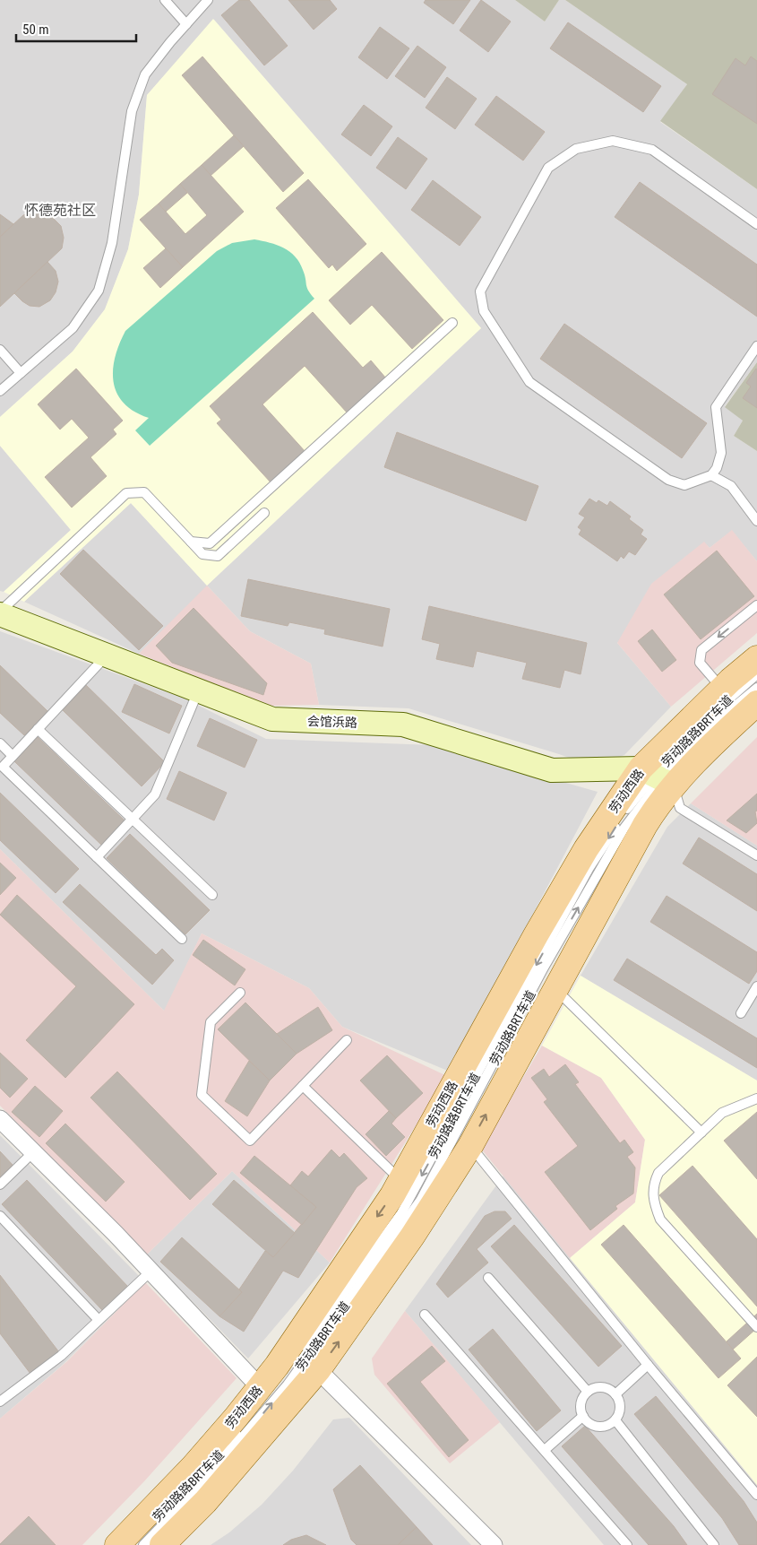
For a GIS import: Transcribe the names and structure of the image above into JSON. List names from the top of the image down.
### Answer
{
  "streets": {
    "main road": ["劳动西路"],
    "street": ["会馆浜路"],
    "lane": ["劳动路路BRT车道", "劳动路BRT车道"]
  },
  "crossings": [
    ["会馆浜路", "劳动路路BRT车道"],
    ["会馆浜路", "劳动西路"],
    ["会馆浜路", "劳动路BRT车道"],
    ["劳动路路BRT车道", "劳动西路"],
    ["劳动路路BRT车道", "劳动路BRT车道"],
    ["劳动西路", "劳动路BRT车道"]
  ],
  "one_way": ["劳动路路BRT车道", "劳动路BRT车道"],
  "districts": ["怀德苑社区"],
  "scale_bar": "50 m"
}
